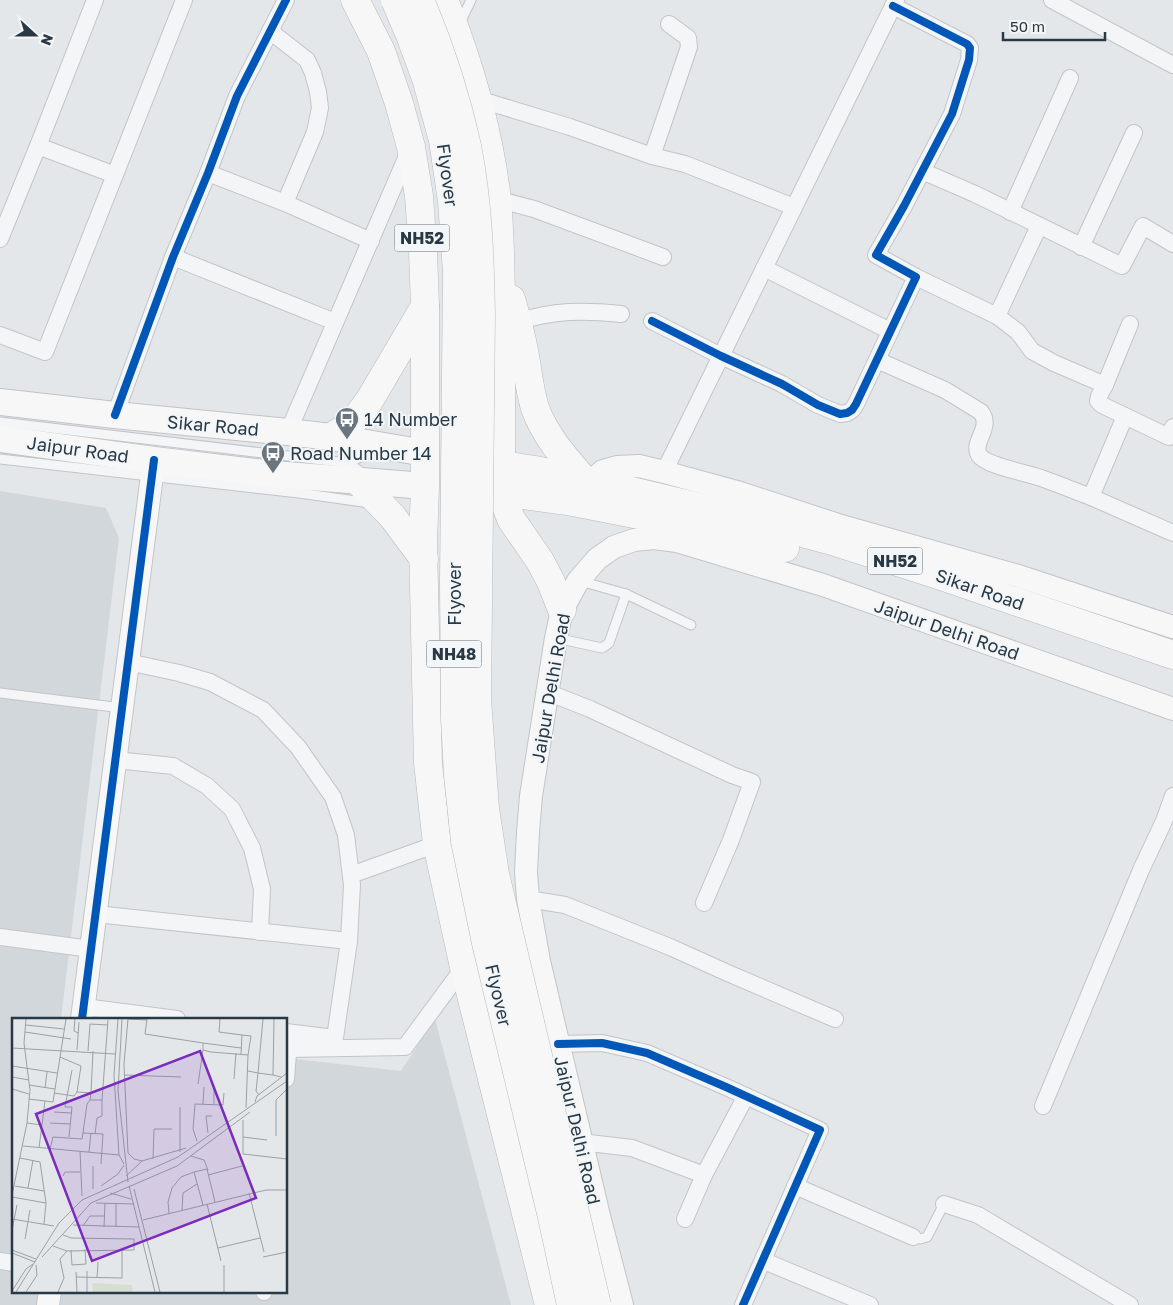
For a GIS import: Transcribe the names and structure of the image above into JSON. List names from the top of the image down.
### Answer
{
  "streets": {
    "highway": [
      "Flyover",
      "NH52",
      "Sikar Road",
      "NH48"
    ],
    "main road": ["Jaipur Road", "Jaipur Delhi Road"]
  },
  "crossings": [
    ["NH52", "Sikar Road"],
    ["NH52", "Jaipur Road"]
  ],
  "places": {
    "bus stop": ["14 Number", "Road Number 14"]
  },
  "scale_bar": "50 m",
  "north": "right"
}
